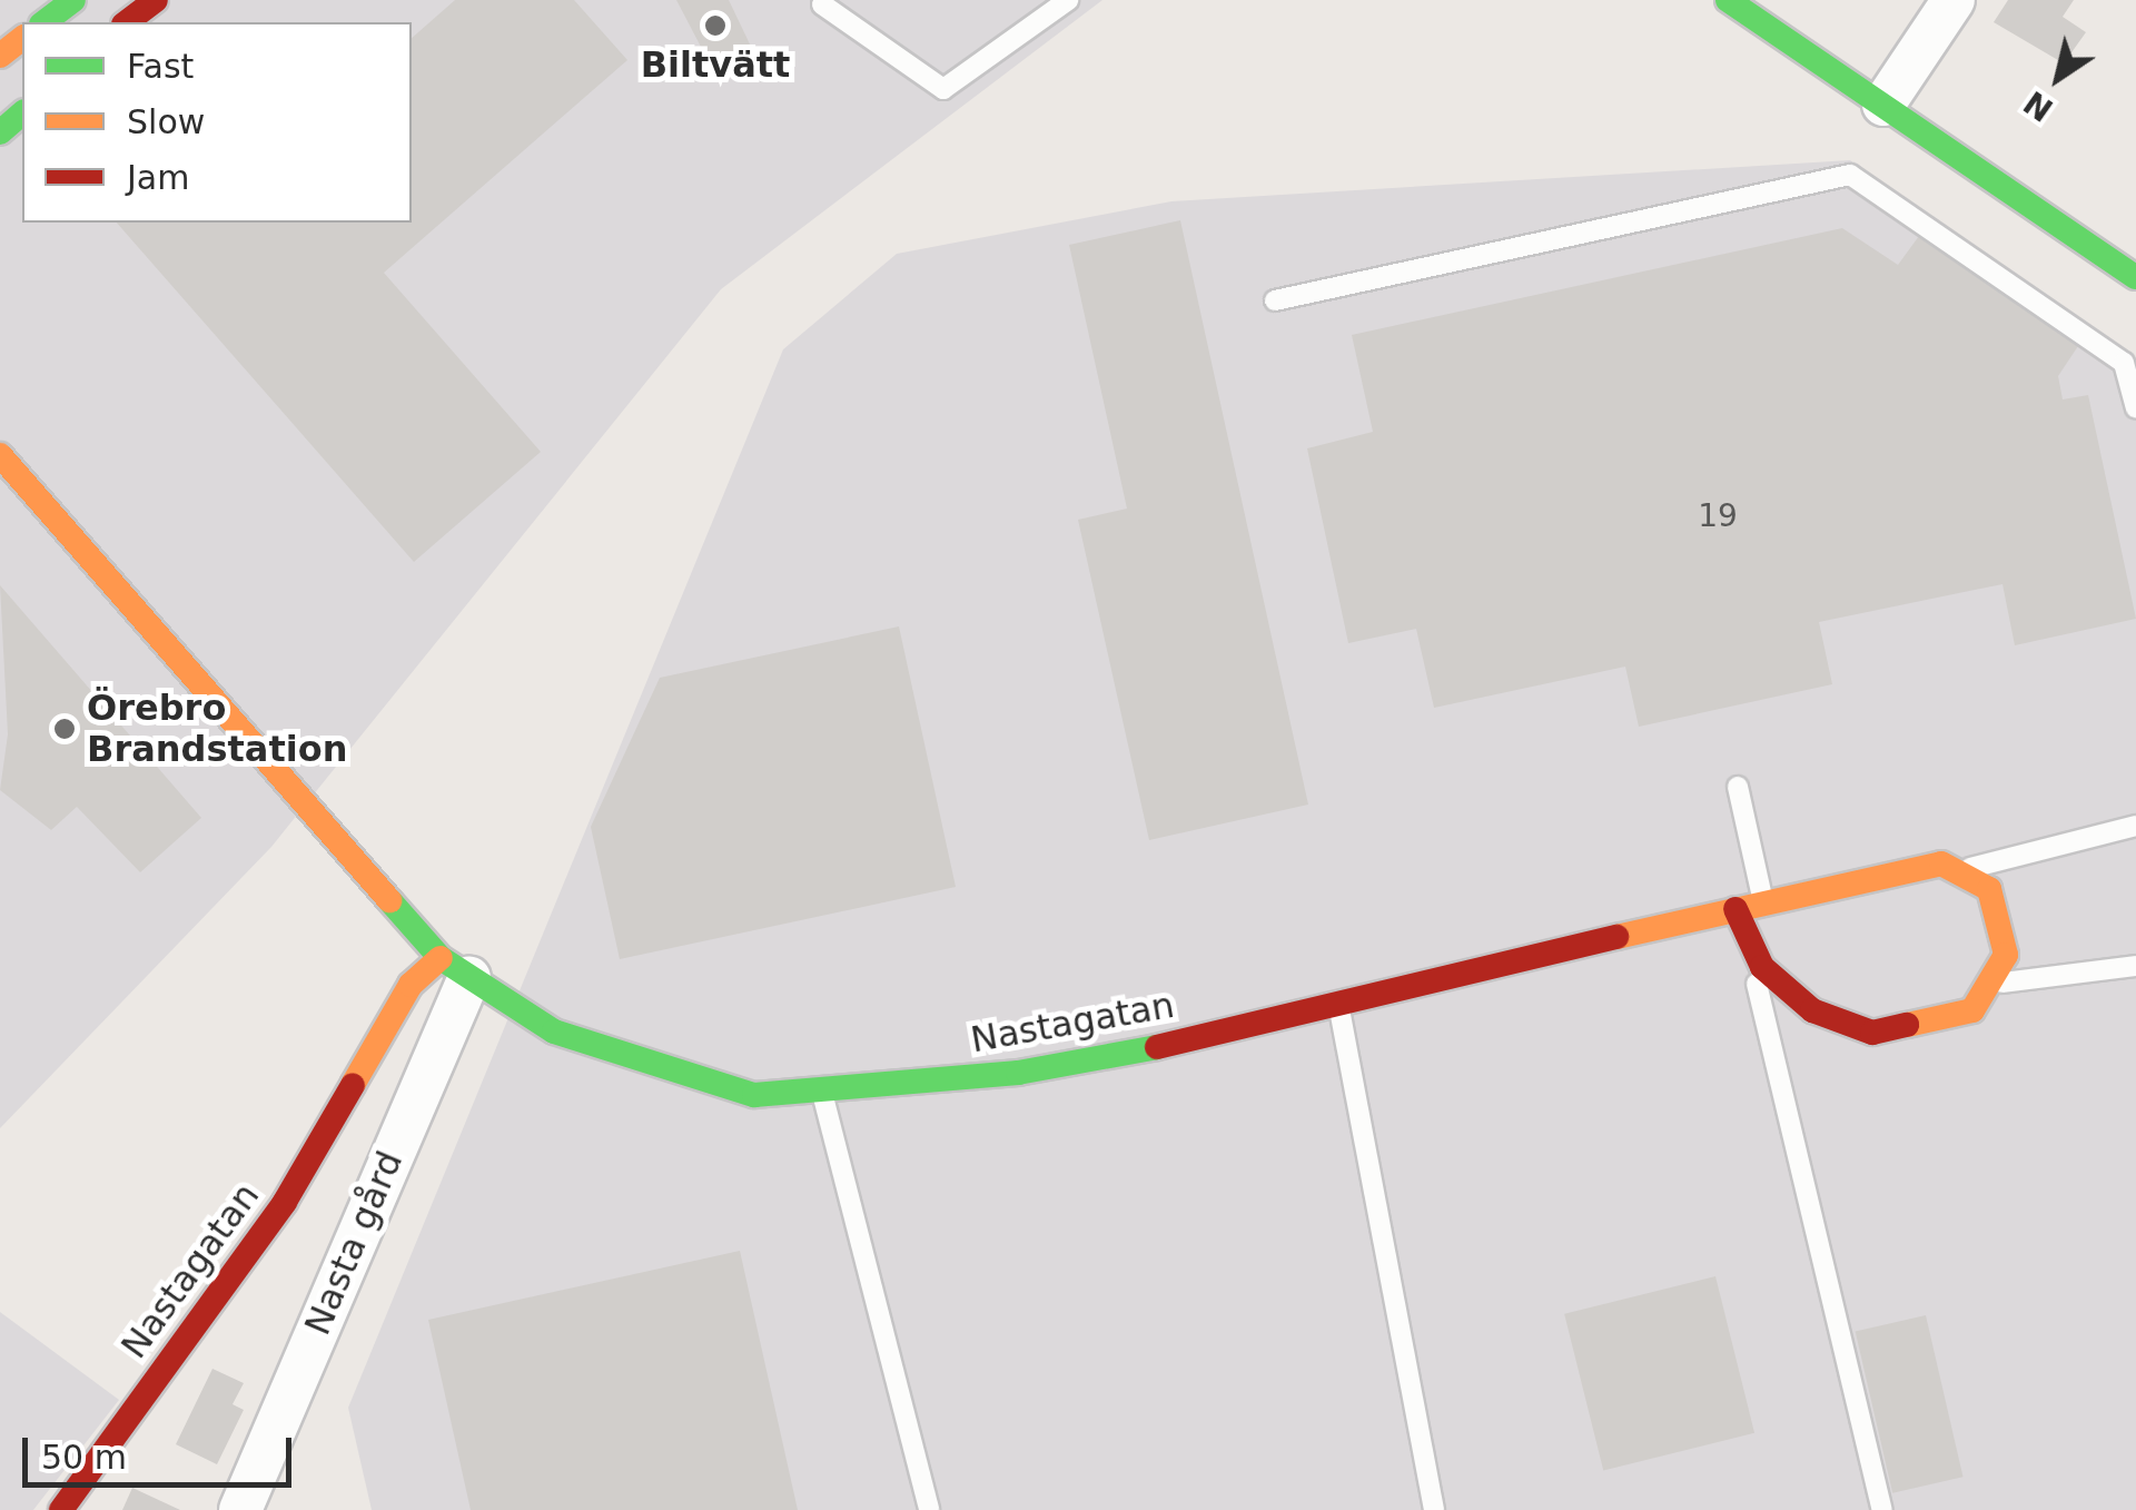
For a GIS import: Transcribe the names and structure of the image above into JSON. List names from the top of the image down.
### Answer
{
  "streets": {
    "street": ["Nastagatan", "Nasta gård"]
  },
  "crossings": [
    ["Nastagatan", "Nasta gård"]
  ],
  "places": ["Biltvätt", "Örebro Brandstation"],
  "house_numbers": ["19"],
  "legend": ["Fast", "Slow", "Jam"],
  "scale_bar": "50 m",
  "north": "bottom left"
}
